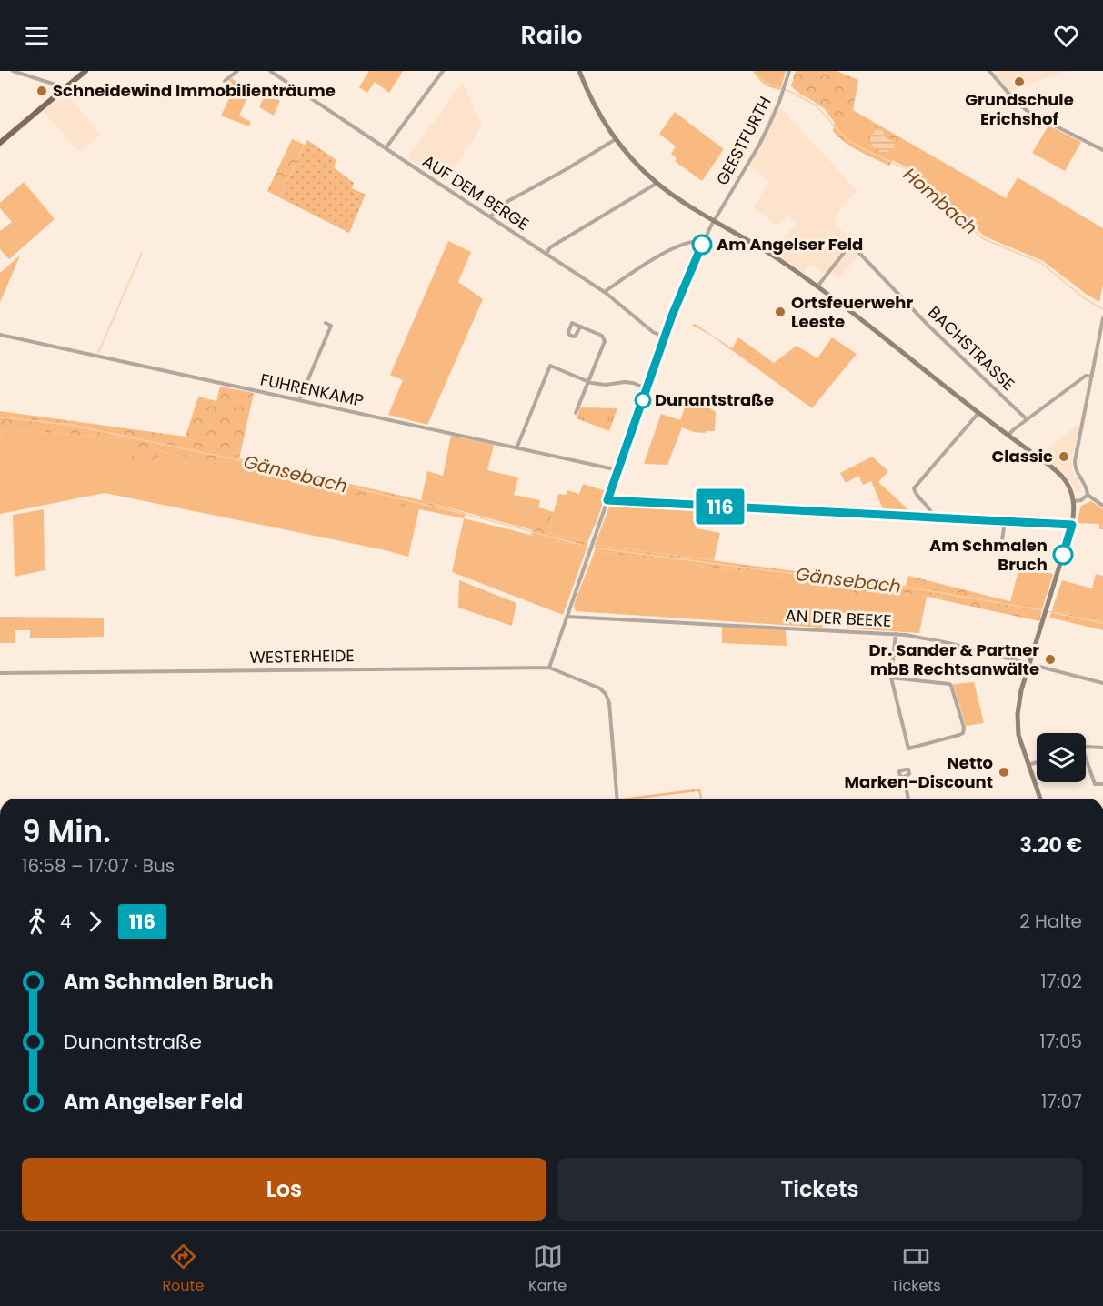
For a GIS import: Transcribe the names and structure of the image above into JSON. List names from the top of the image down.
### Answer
{
  "streets": {
    "street": [
      "GEESTFURTH",
      "AUF DEM BERGE",
      "BACHSTRASSE",
      "FUHRENKAMP",
      "AN DER BEEKE",
      "WESTERHEIDE"
    ]
  },
  "water": ["Hombach", "Gänsebach"],
  "places": [
    "Grundschule Erichshof",
    "Schneidewind Immobilienträume",
    "Am Angelser Feld",
    "Ortsfeuerwehr Leeste",
    "Dunantstraße",
    "Classic",
    "Am Schmalen Bruch",
    "Dr. Sander & Partner mbB Rechtsanwälte",
    "Netto Marken-Discount"
  ],
  "lines": ["bus line 116"],
  "page": {
    "header": "Railo",
    "on_map": "116",
    "heading": ["9 Min.", "16:58 – 17:07 · Bus", "3.20 €"],
    "legs": ["4", "116", "2 Halte"],
    "list": [
      {
        "name": "Am Schmalen Bruch",
        "value": "17:02"
      },
      {
        "name": "Dunantstraße",
        "value": "17:05"
      },
      {
        "name": "Am Angelser Feld",
        "value": "17:07"
      }
    ],
    "buttons": ["Los", "Tickets"],
    "tabs": ["Route", "Karte", "Tickets"]
  }
}
